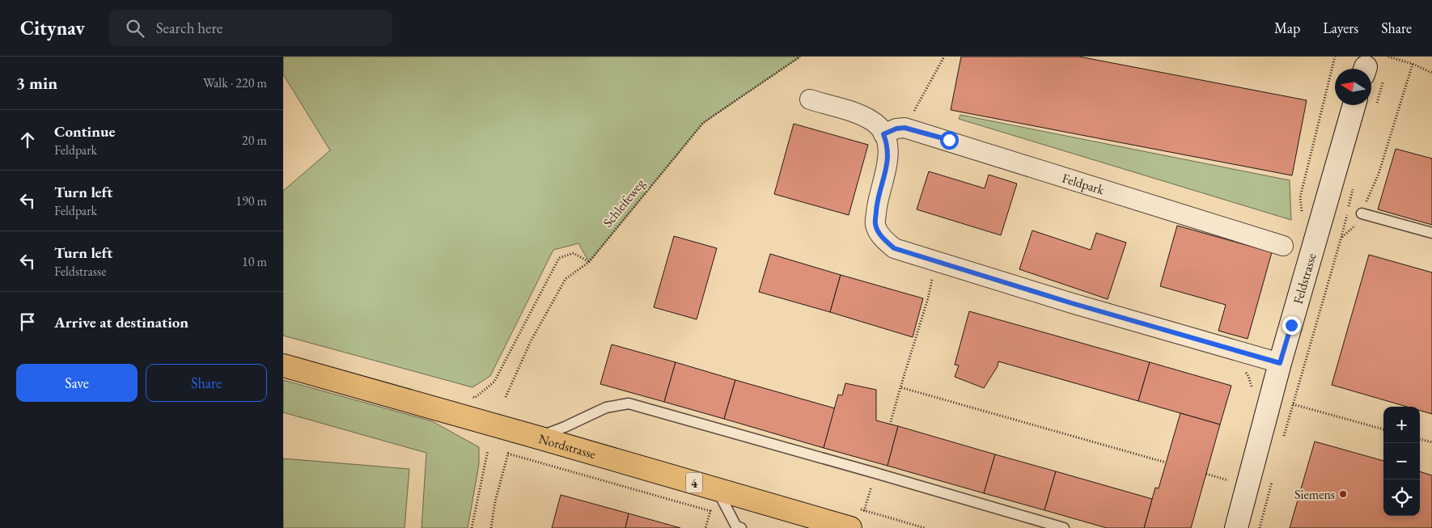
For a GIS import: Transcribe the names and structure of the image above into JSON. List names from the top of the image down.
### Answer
{
  "streets": {
    "main road": ["Nordstrasse", "4"],
    "street": ["Feldpark", "Feldstrasse"],
    "path": ["Schleifeweg"]
  },
  "places": ["Siemens"],
  "north": "left",
  "page": {
    "header": "Citynav",
    "search": "Search here",
    "nav": ["Map", "Layers", "Share"],
    "heading": ["3 min", "Walk · 220 m"],
    "list": [
      ["Continue", "Feldpark", "20 m"],
      ["Turn left", "Feldpark", "190 m"],
      ["Turn left", "Feldstrasse", "10 m"],
      "Arrive at destination"
    ],
    "buttons": ["Save", "Share"],
    "map_buttons": ["+", "−"]
  }
}
